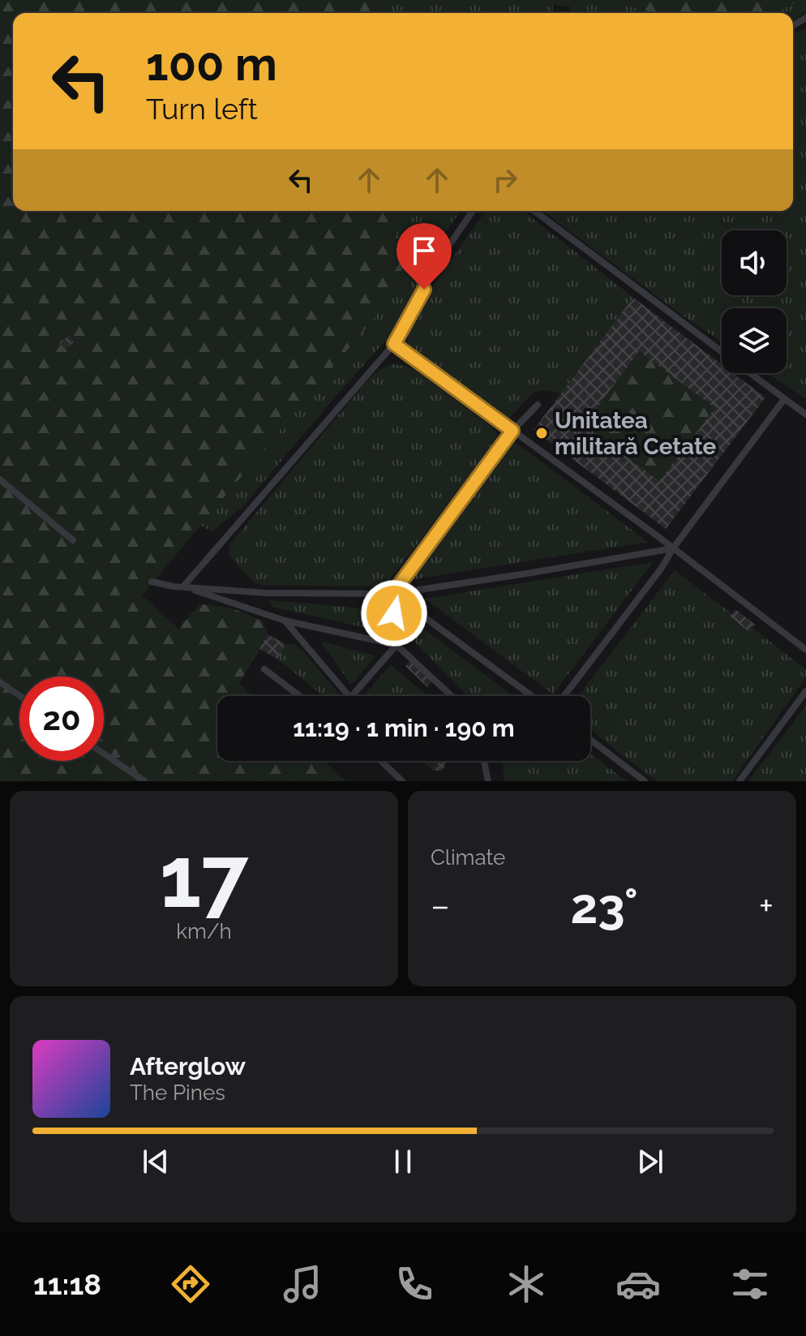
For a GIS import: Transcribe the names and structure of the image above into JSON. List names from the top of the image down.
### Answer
{
  "places": ["Unitatea militară Cetate"],
  "page": {
    "turn": ["100 m", "Turn left"],
    "limit": "20",
    "trip": "11:19 · 1 min · 190 m",
    "tile": [
      ["17", "km/h"],
      "Climate"
    ],
    "heat": ["−", "23°", "+"],
    "song": ["Afterglow", "The Pines"],
    "tabs": "11:18"
  }
}
